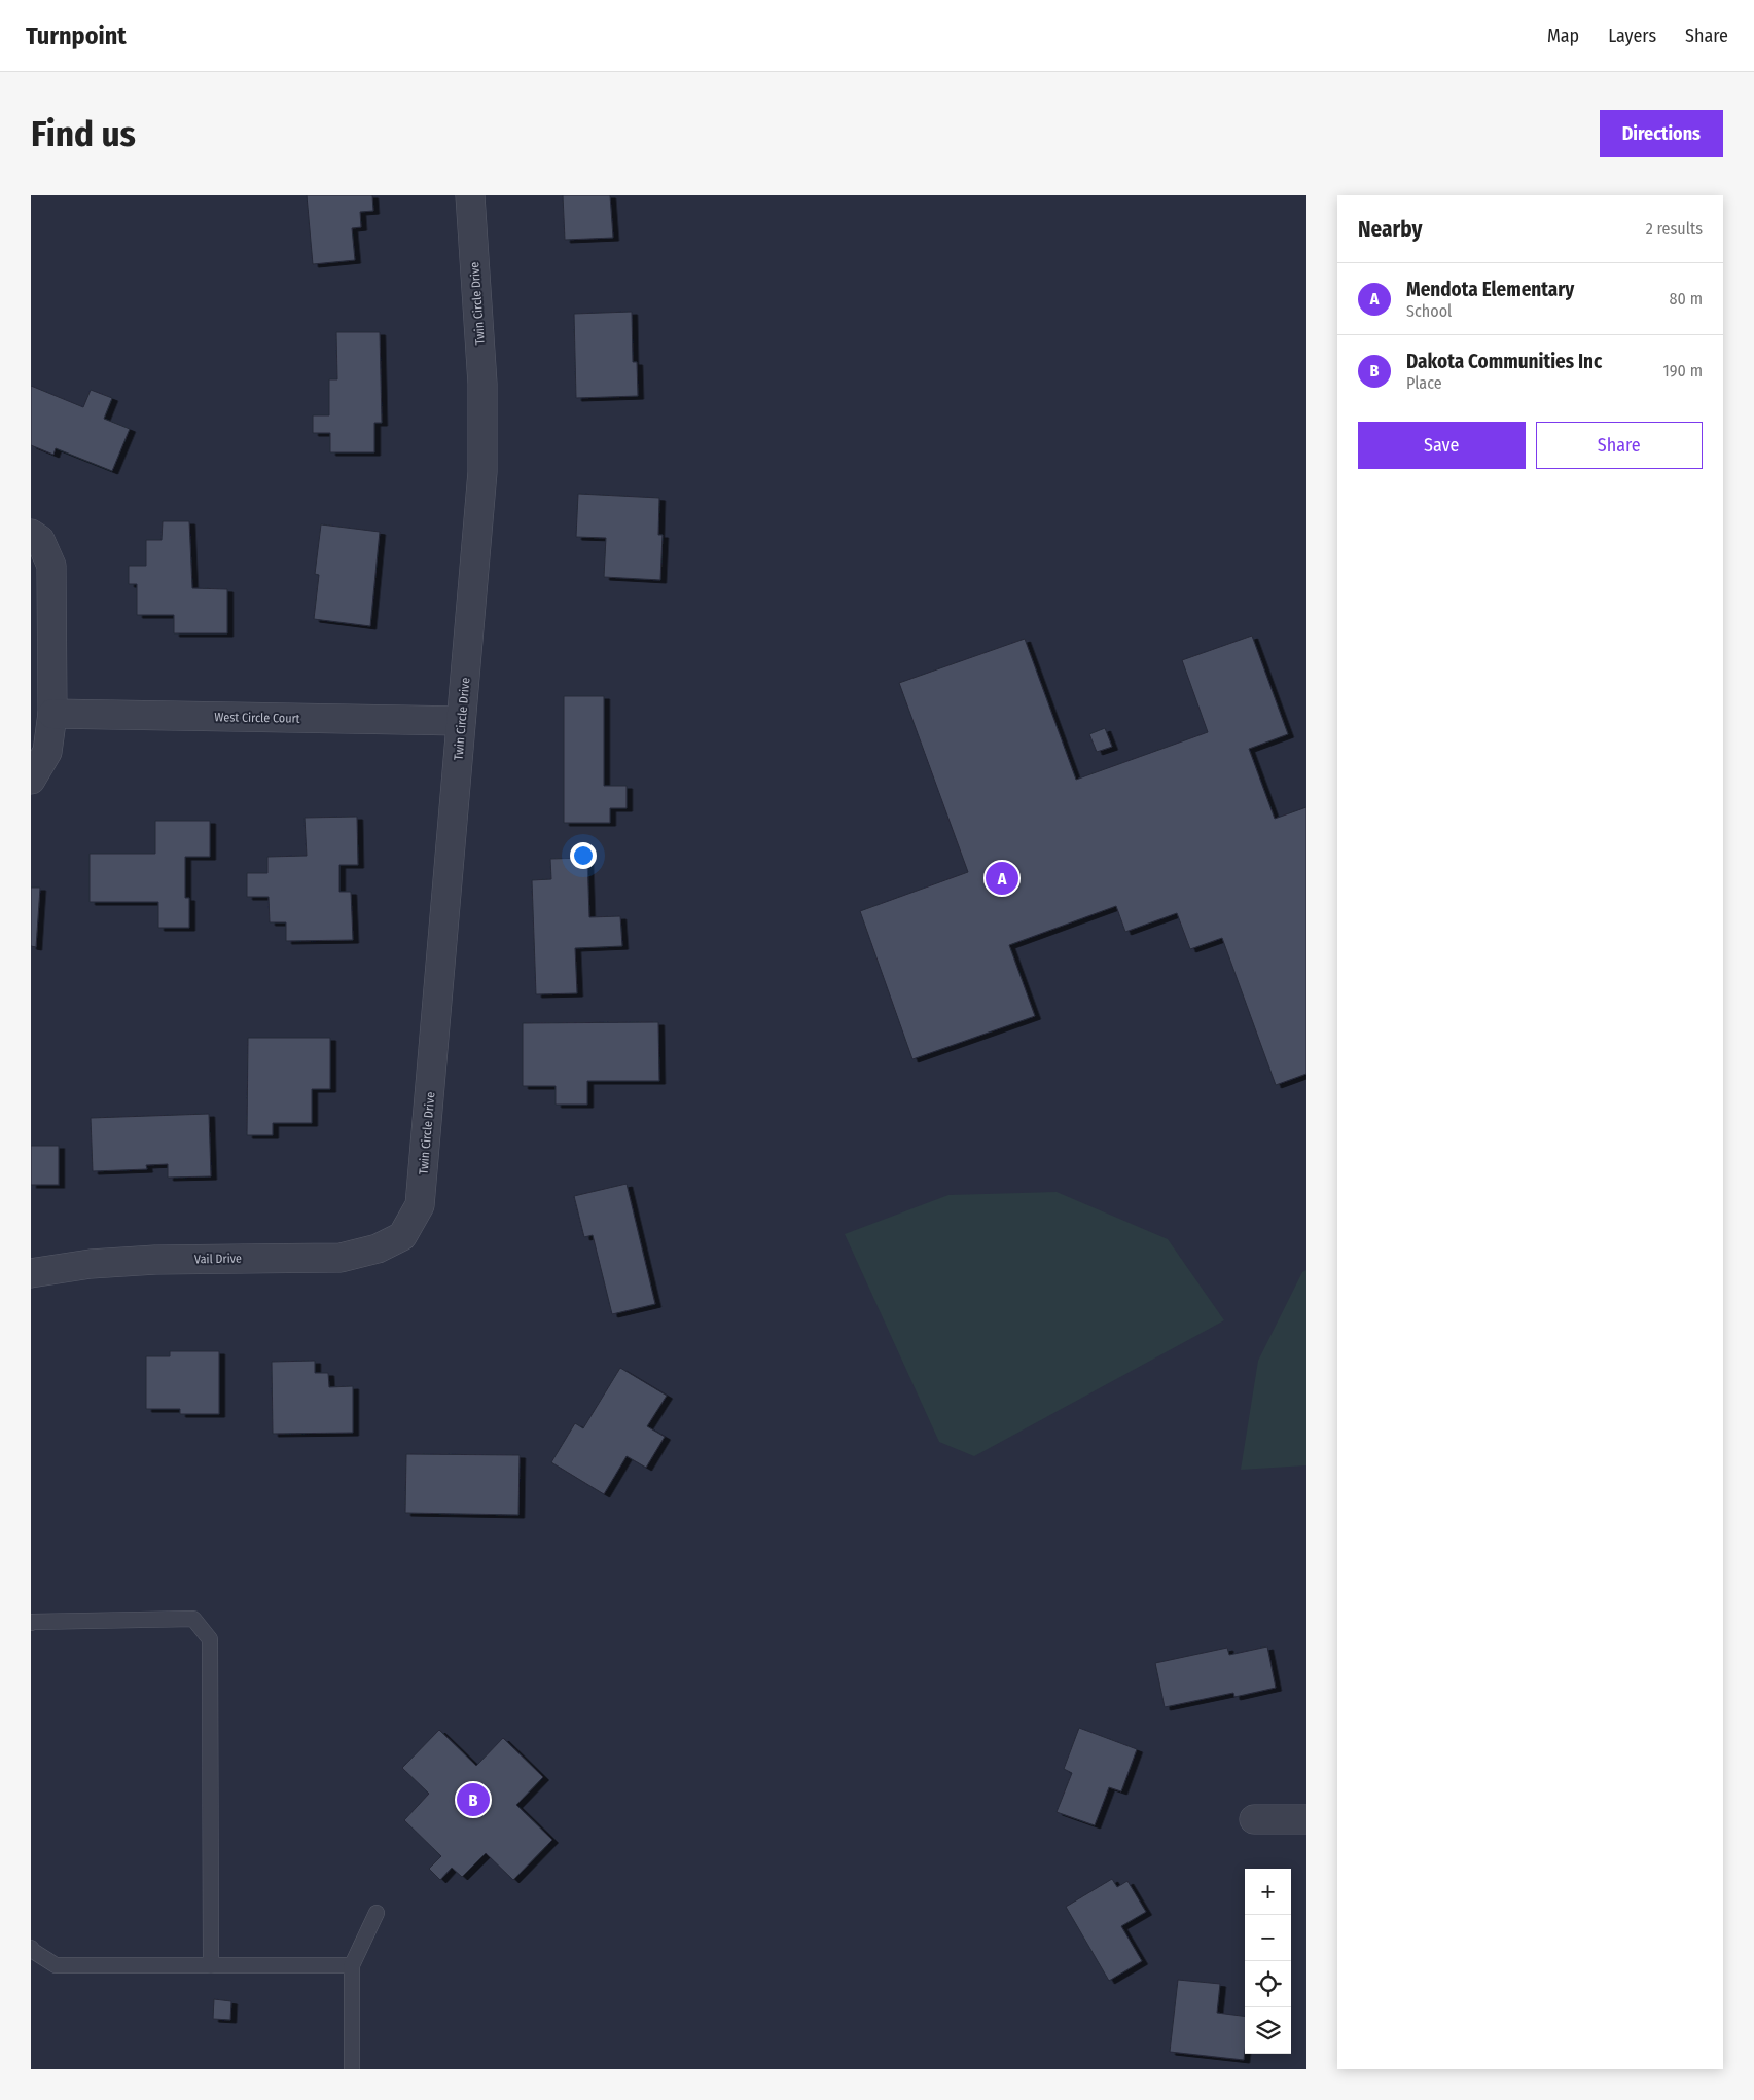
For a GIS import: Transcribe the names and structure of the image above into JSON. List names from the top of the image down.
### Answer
{
  "streets": {
    "street": ["Twin Circle Drive", "West Circle Court", "Vail Drive"]
  },
  "crossings": [
    ["Twin Circle Drive", "West Circle Court"],
    ["Twin Circle Drive", "Vail Drive"]
  ],
  "page": {
    "header": "Turnpoint",
    "nav": ["Map", "Layers", "Share"],
    "buttons": [
      "Directions",
      ["Save", "Share"]
    ],
    "title": "Find us",
    "heading": ["Nearby", "2 results"],
    "list": [
      {
        "mark": "A",
        "name": "Mendota Elementary",
        "note": "School",
        "value": "80 m"
      },
      {
        "mark": "B",
        "name": "Dakota Communities Inc",
        "note": "Place",
        "value": "190 m"
      }
    ],
    "pins": ["A", "B"],
    "map_buttons": ["+", "−"]
  }
}
